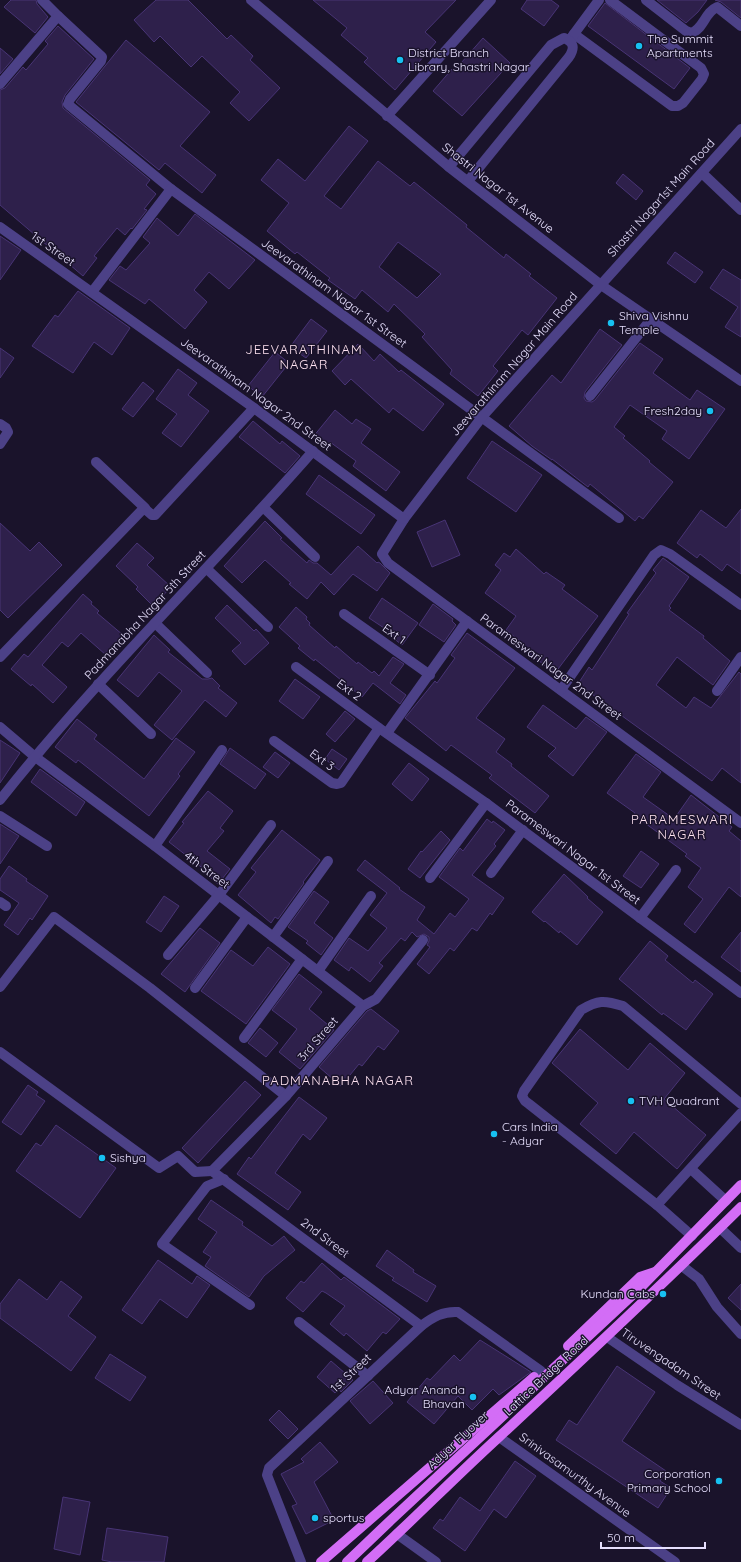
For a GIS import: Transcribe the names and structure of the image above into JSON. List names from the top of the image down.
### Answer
{
  "streets": {
    "main road": ["Lattice Bridge Road", "Adyar Flyover"],
    "street": [
      "Shastri Nagar 1st Avenue",
      "Shastri Nagar1st Main Road",
      "1st Street",
      "Jeevarathinam Nagar 1st Street",
      "Jeevarathinam Nagar Main Road",
      "Jeevarathinam Nagar 2nd Street",
      "Padmanabha Nagar 5th Street",
      "Ext 1",
      "Parameswari Nagar 2nd Street",
      "Ext 2",
      "Ext 3",
      "Parameswari Nagar 1st Street",
      "4th Street",
      "3rd Street",
      "2nd Street",
      "Tiruvengadam Street",
      "Srinivasamurthy Avenue"
    ]
  },
  "crossings": [
    ["Shastri Nagar 1st Avenue", "Shastri Nagar1st Main Road"],
    ["Shastri Nagar 1st Avenue", "Jeevarathinam Nagar Main Road"],
    ["Shastri Nagar1st Main Road", "Jeevarathinam Nagar Main Road"],
    ["1st Street", "Jeevarathinam Nagar 2nd Street"],
    ["1st Street", "2nd Street"],
    ["Jeevarathinam Nagar 1st Street", "Jeevarathinam Nagar Main Road"],
    ["Jeevarathinam Nagar Main Road", "Jeevarathinam Nagar 2nd Street"],
    ["Jeevarathinam Nagar Main Road", "Parameswari Nagar 2nd Street"],
    ["Jeevarathinam Nagar 2nd Street", "Padmanabha Nagar 5th Street"],
    ["Jeevarathinam Nagar 2nd Street", "Parameswari Nagar 2nd Street"],
    ["Padmanabha Nagar 5th Street", "4th Street"],
    ["Ext 2", "Ext 3"],
    ["Ext 2", "Parameswari Nagar 1st Street"],
    ["Ext 3", "Parameswari Nagar 1st Street"],
    ["4th Street", "3rd Street"],
    ["3rd Street", "2nd Street"],
    ["Tiruvengadam Street", "Lattice Bridge Road"],
    ["Lattice Bridge Road", "Srinivasamurthy Avenue"]
  ],
  "districts": ["JEEVARATHINAM NAGAR", "PARAMESWARI NAGAR", "PADMANABHA NAGAR"],
  "places": [
    "The Summit Apartments",
    "District Branch Library, Shastri Nagar",
    "Shiva Vishnu Temple",
    "Fresh2day",
    "TVH Quadrant",
    "Cars India - Adyar",
    "Sishya",
    "Kundan Cabs",
    "Adyar Ananda Bhavan",
    "Corporation Primary School",
    "sportus"
  ],
  "scale_bar": "50 m"
}
